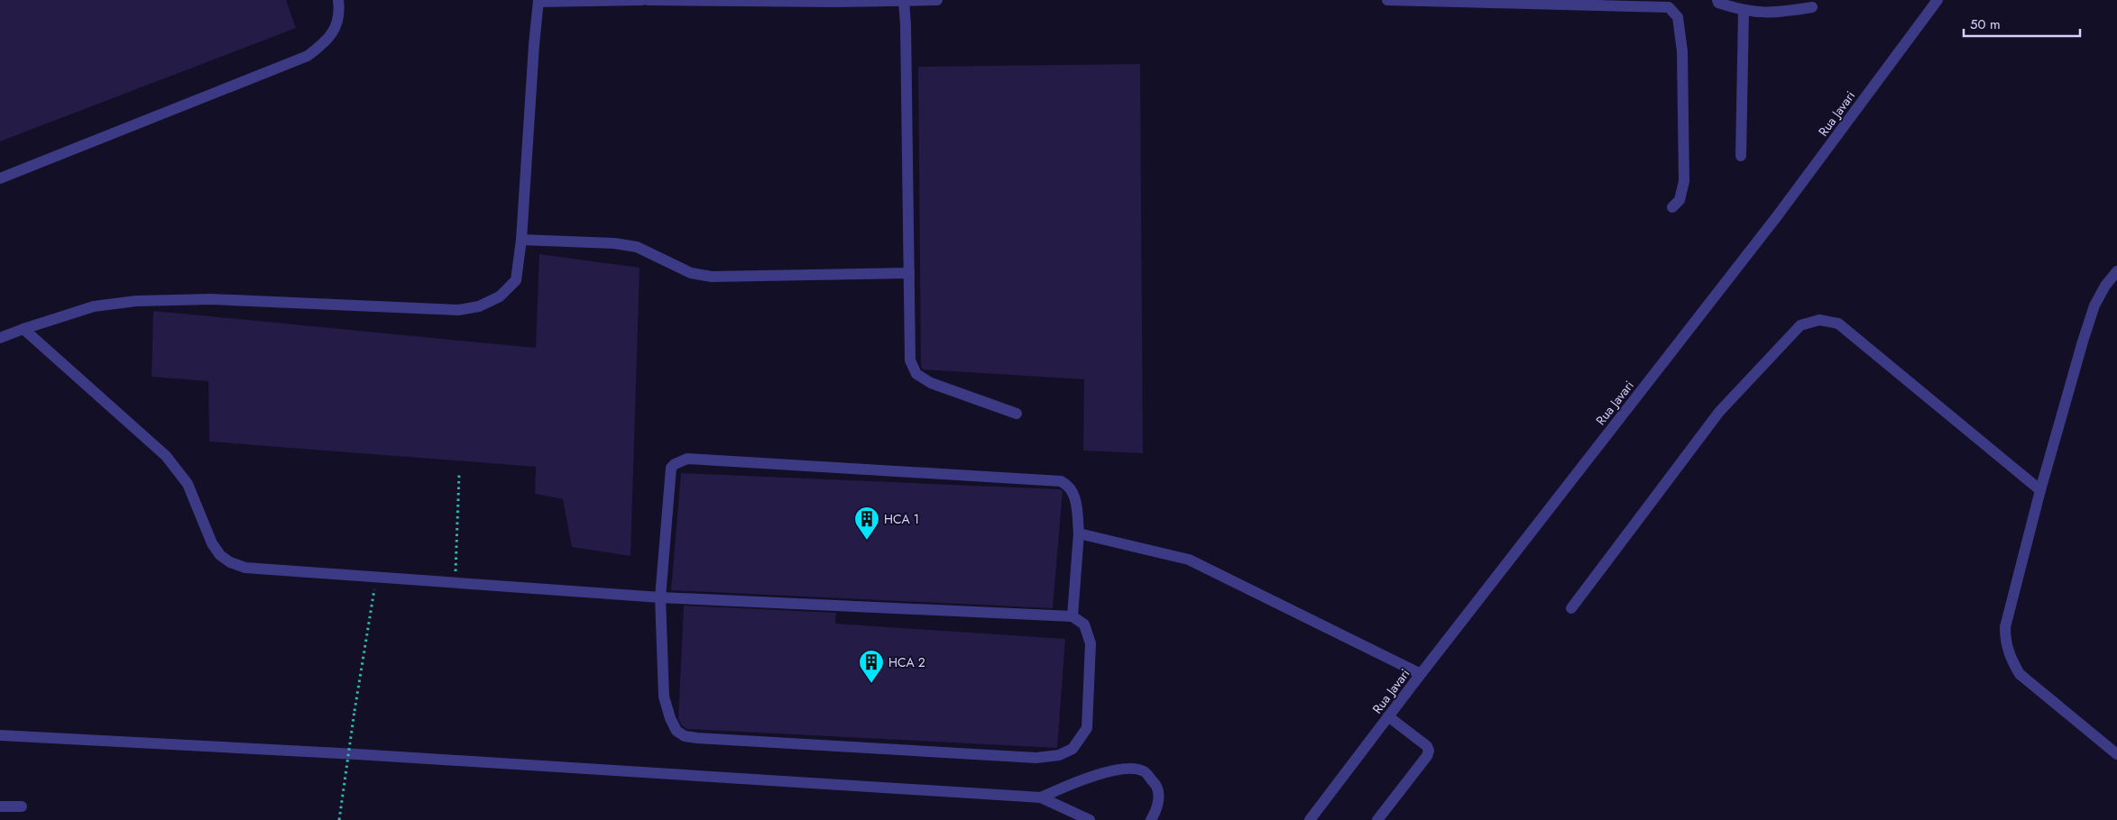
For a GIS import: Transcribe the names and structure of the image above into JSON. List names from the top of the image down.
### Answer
{
  "streets": {
    "street": ["Rua Javari"]
  },
  "places": {
    "building": ["HCA 1", "HCA 2"]
  },
  "scale_bar": "50 m"
}
